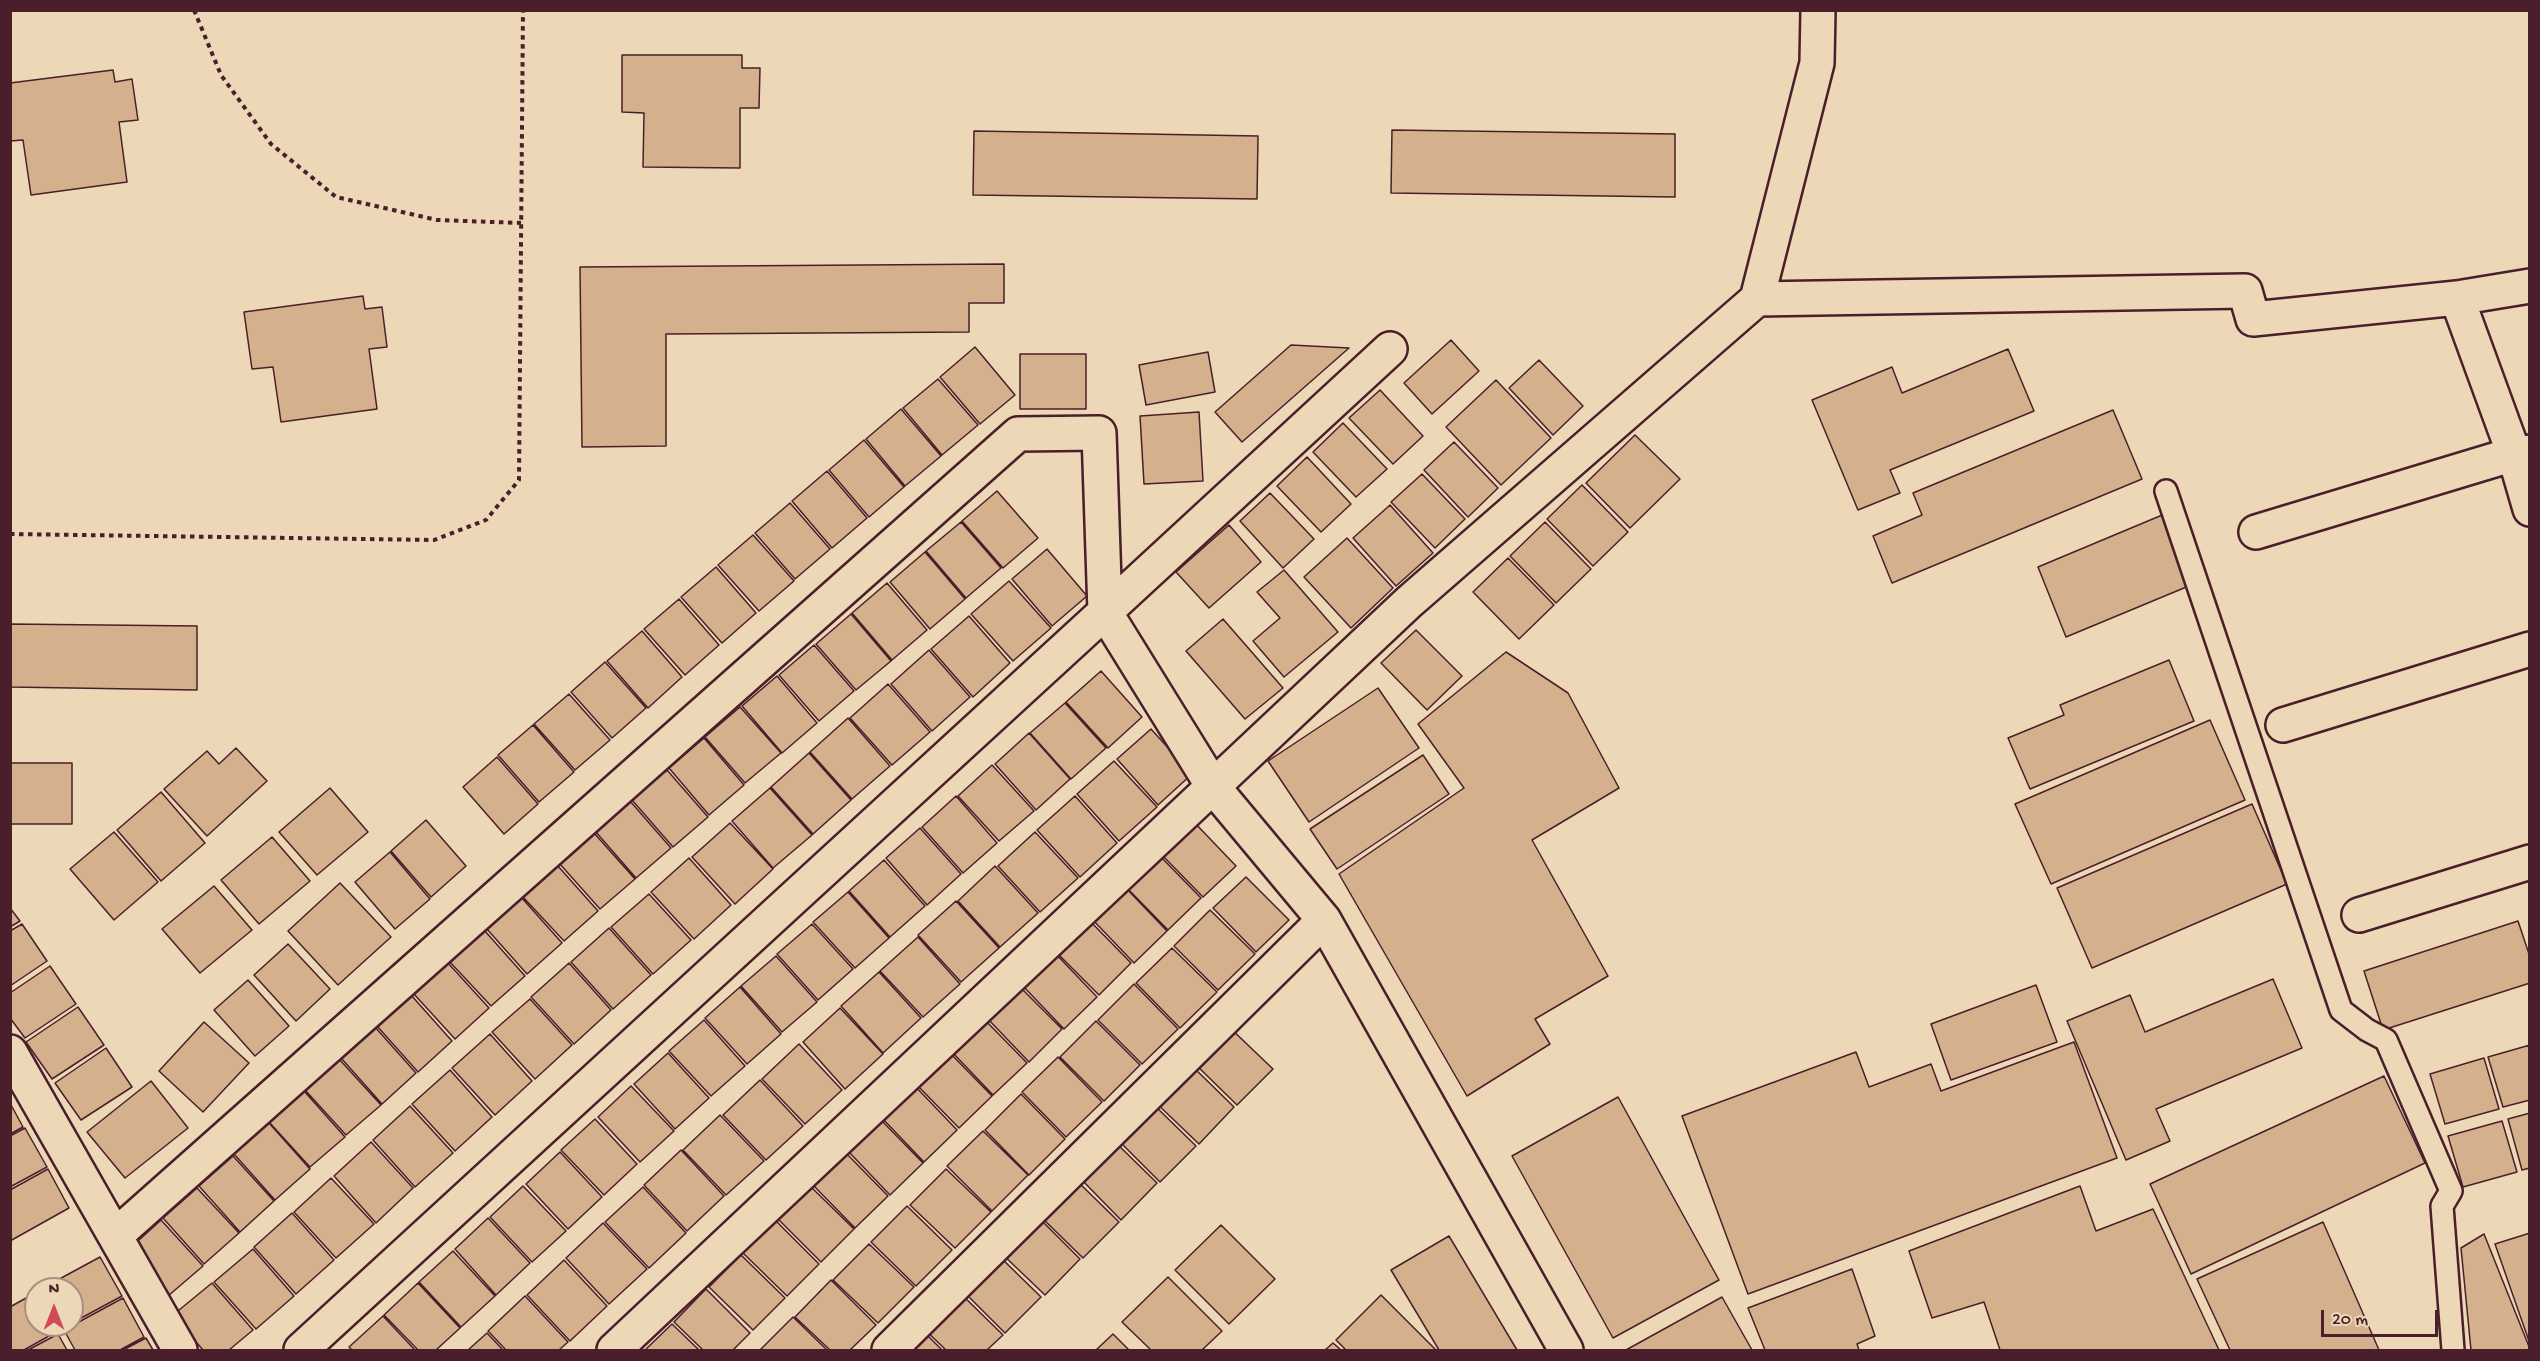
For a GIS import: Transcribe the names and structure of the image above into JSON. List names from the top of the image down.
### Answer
{
  "scale_bar": "20 m",
  "north": "top"
}
